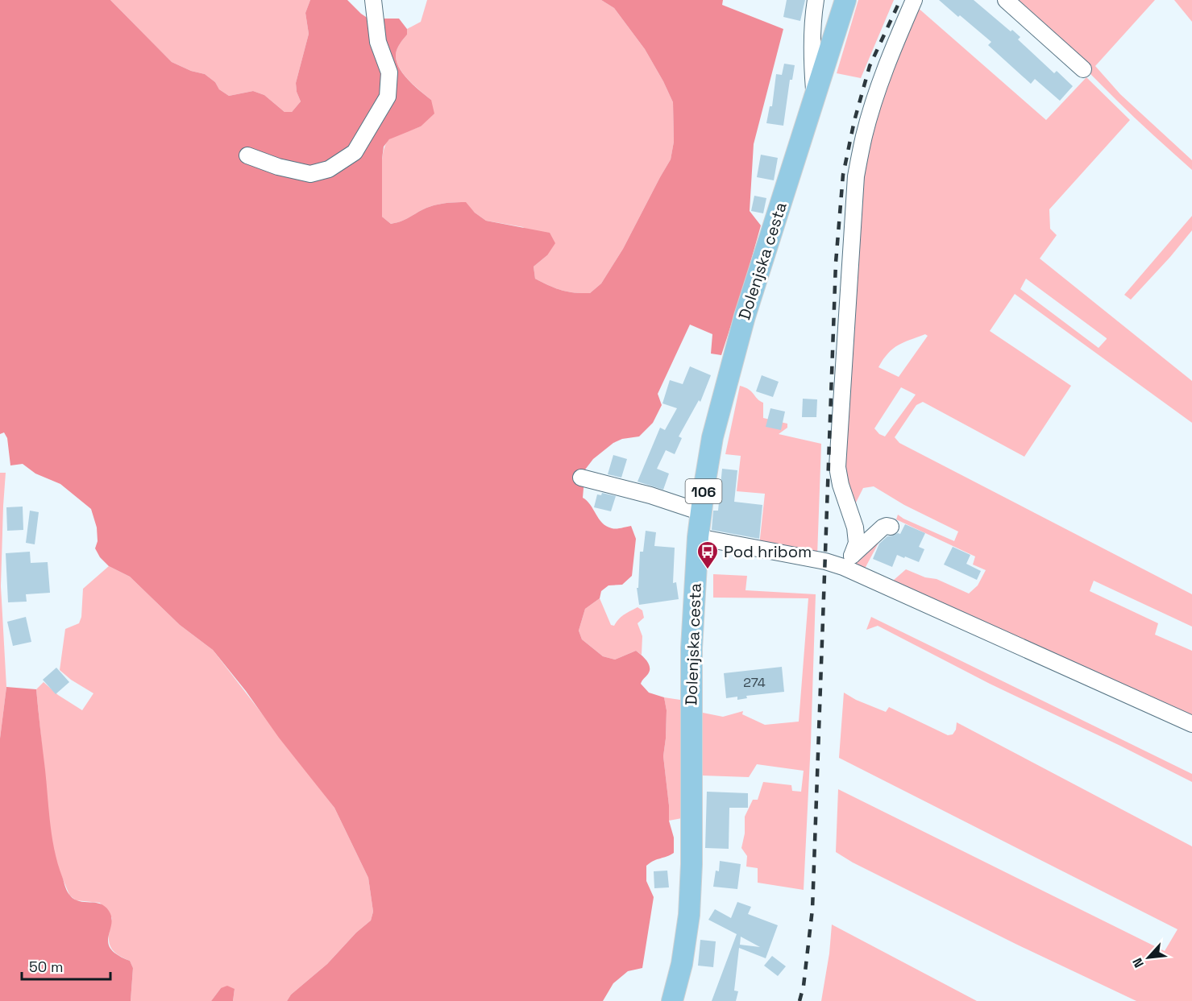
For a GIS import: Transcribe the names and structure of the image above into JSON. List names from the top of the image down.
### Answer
{
  "streets": {
    "main road": ["Dolenjska cesta", "106"]
  },
  "places": {
    "bus stop": ["Pod hribom"]
  },
  "house_numbers": ["274"],
  "scale_bar": "50 m",
  "north": "bottom left"
}
